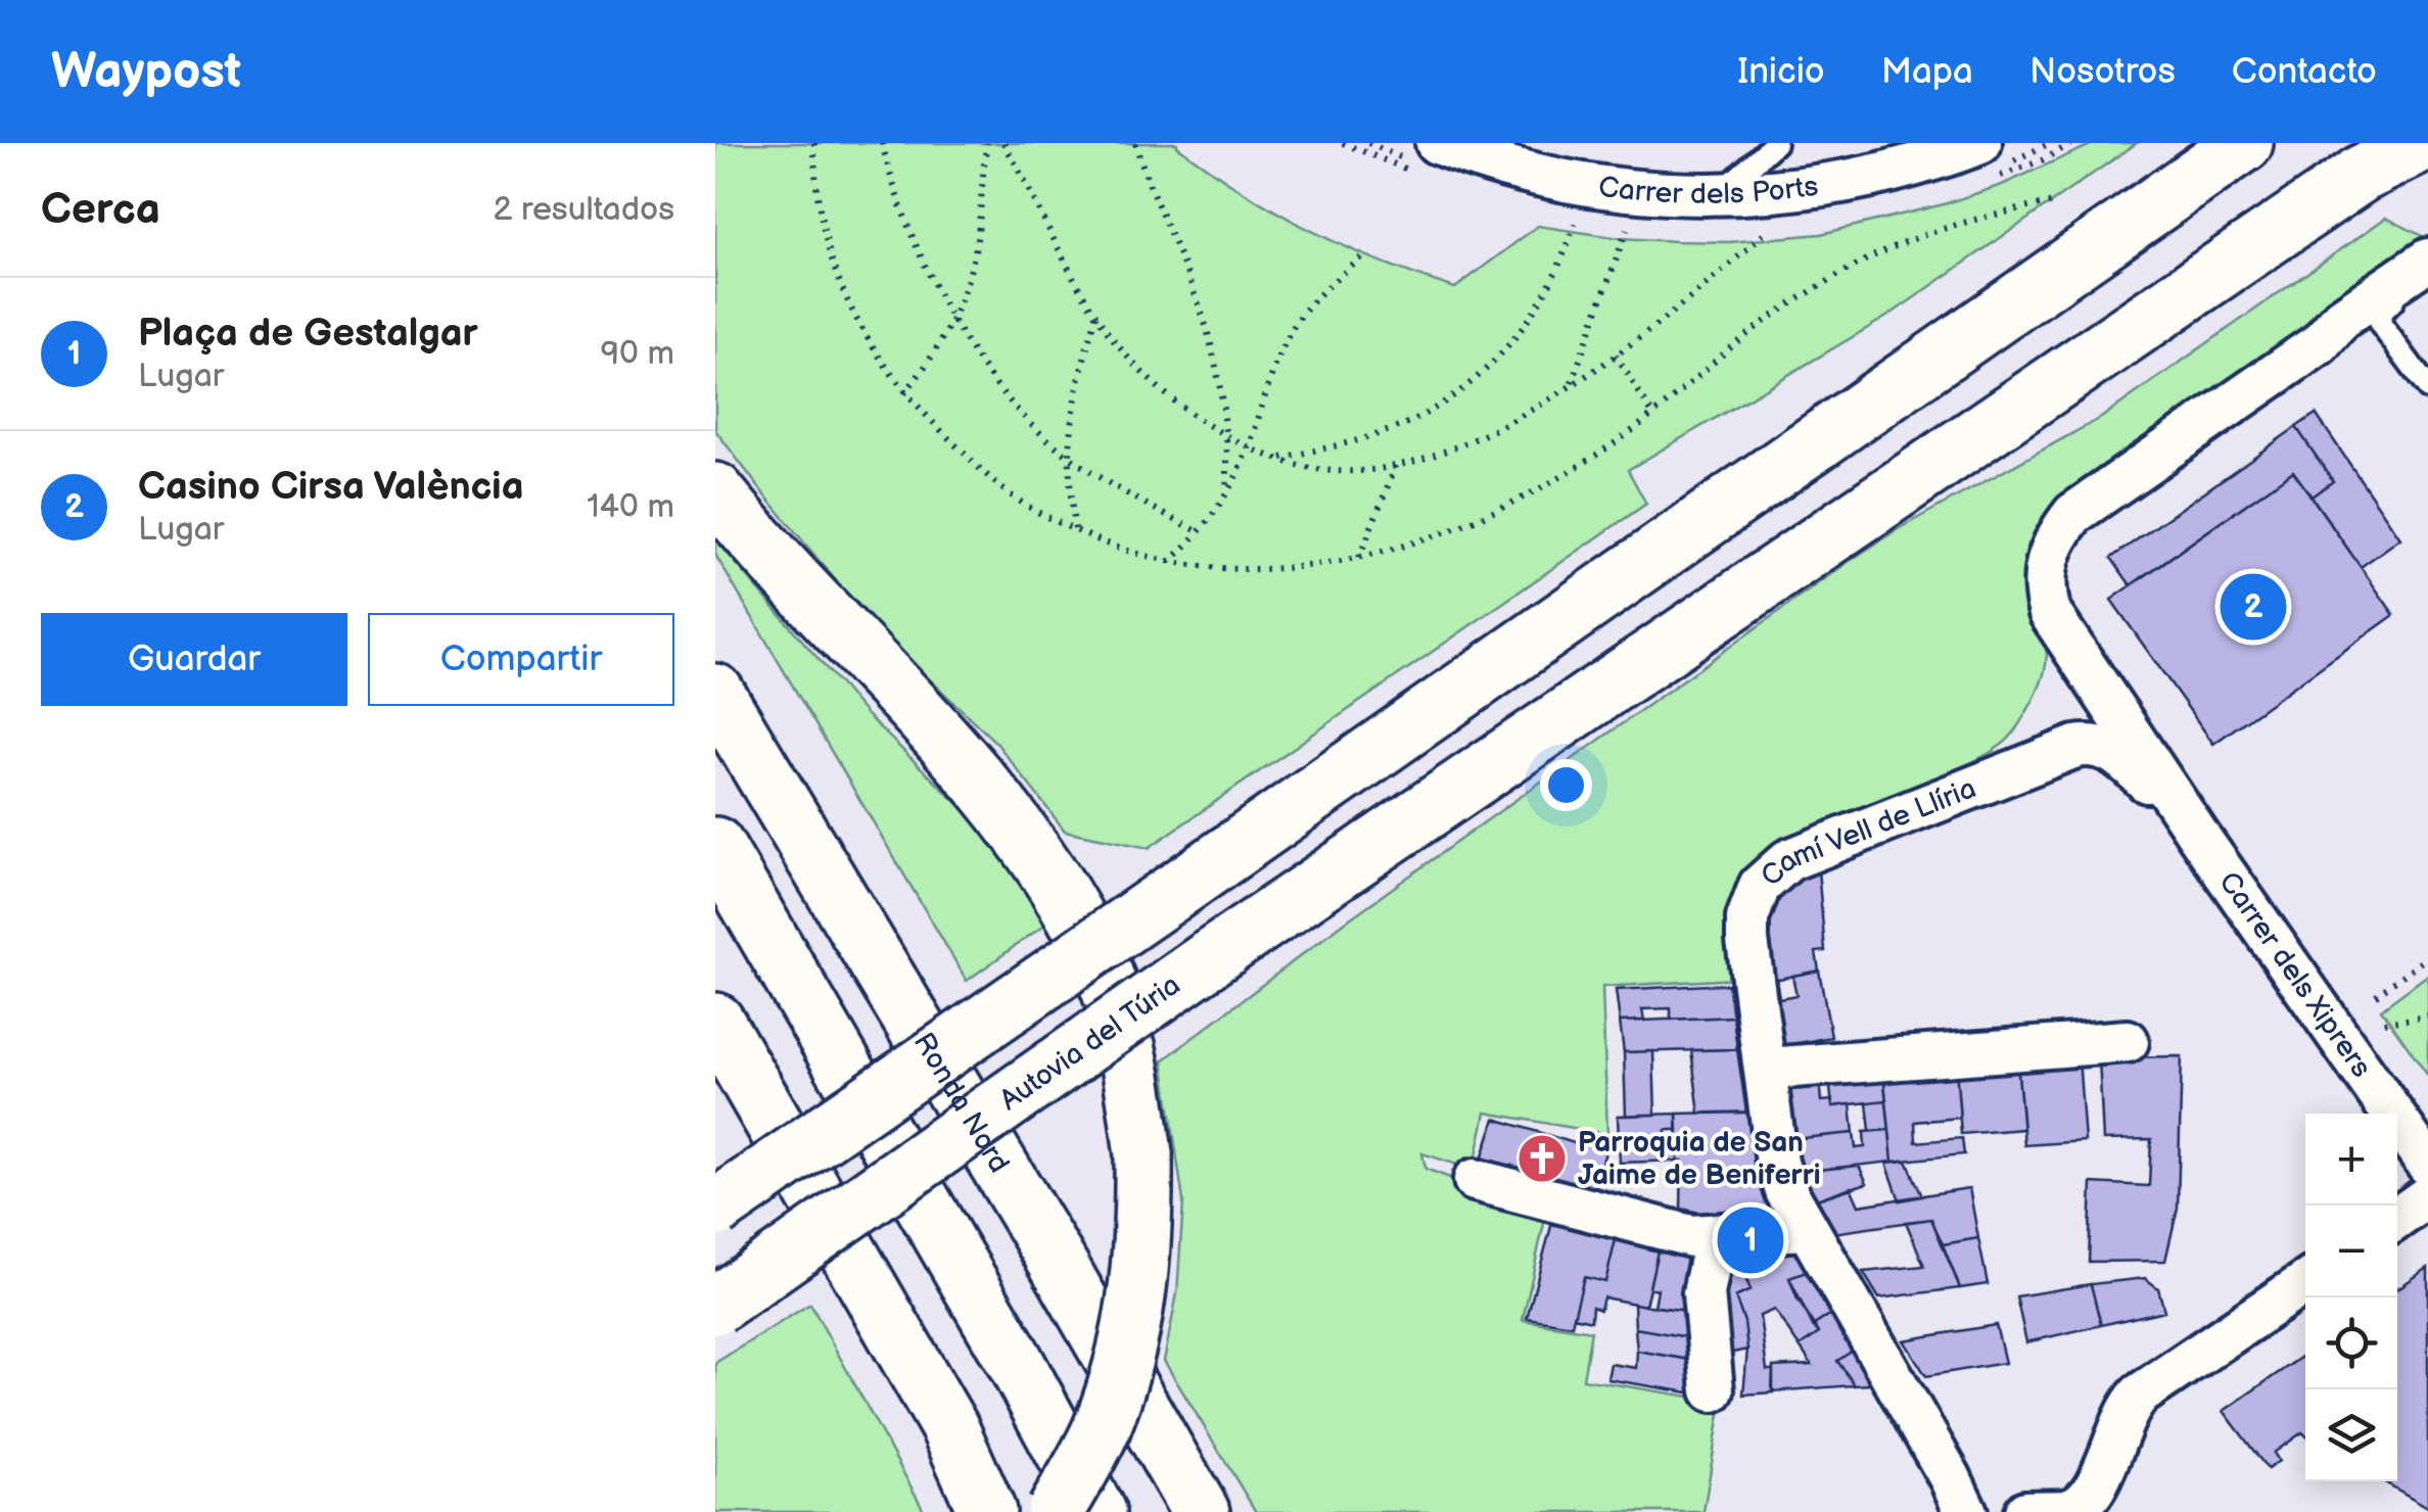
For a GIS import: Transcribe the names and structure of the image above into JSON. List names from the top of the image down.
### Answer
{
  "streets": {
    "highway": ["Autovia del Túria", "Ronda Nord"],
    "street": ["Carrer dels Ports", "Camí Vell de Llíria", "Carrer dels Xiprers"]
  },
  "crossings": [
    ["Camí Vell de Llíria", "Carrer dels Xiprers"]
  ],
  "places": {
    "church": ["Parroquia de San Jaime de Beniferri"]
  },
  "page": {
    "header": "Waypost",
    "nav": [
      "Inicio",
      "Mapa",
      "Nosotros",
      "Contacto"
    ],
    "heading": ["Cerca", "2 resultados"],
    "list": [
      {
        "mark": "1",
        "name": "Plaça de Gestalgar",
        "note": "Lugar",
        "value": "90 m"
      },
      {
        "mark": "2",
        "name": "Casino Cirsa València",
        "note": "Lugar",
        "value": "140 m"
      }
    ],
    "pins": ["2", "1"],
    "buttons": ["Guardar", "Compartir"],
    "map_buttons": ["+", "−"]
  }
}
